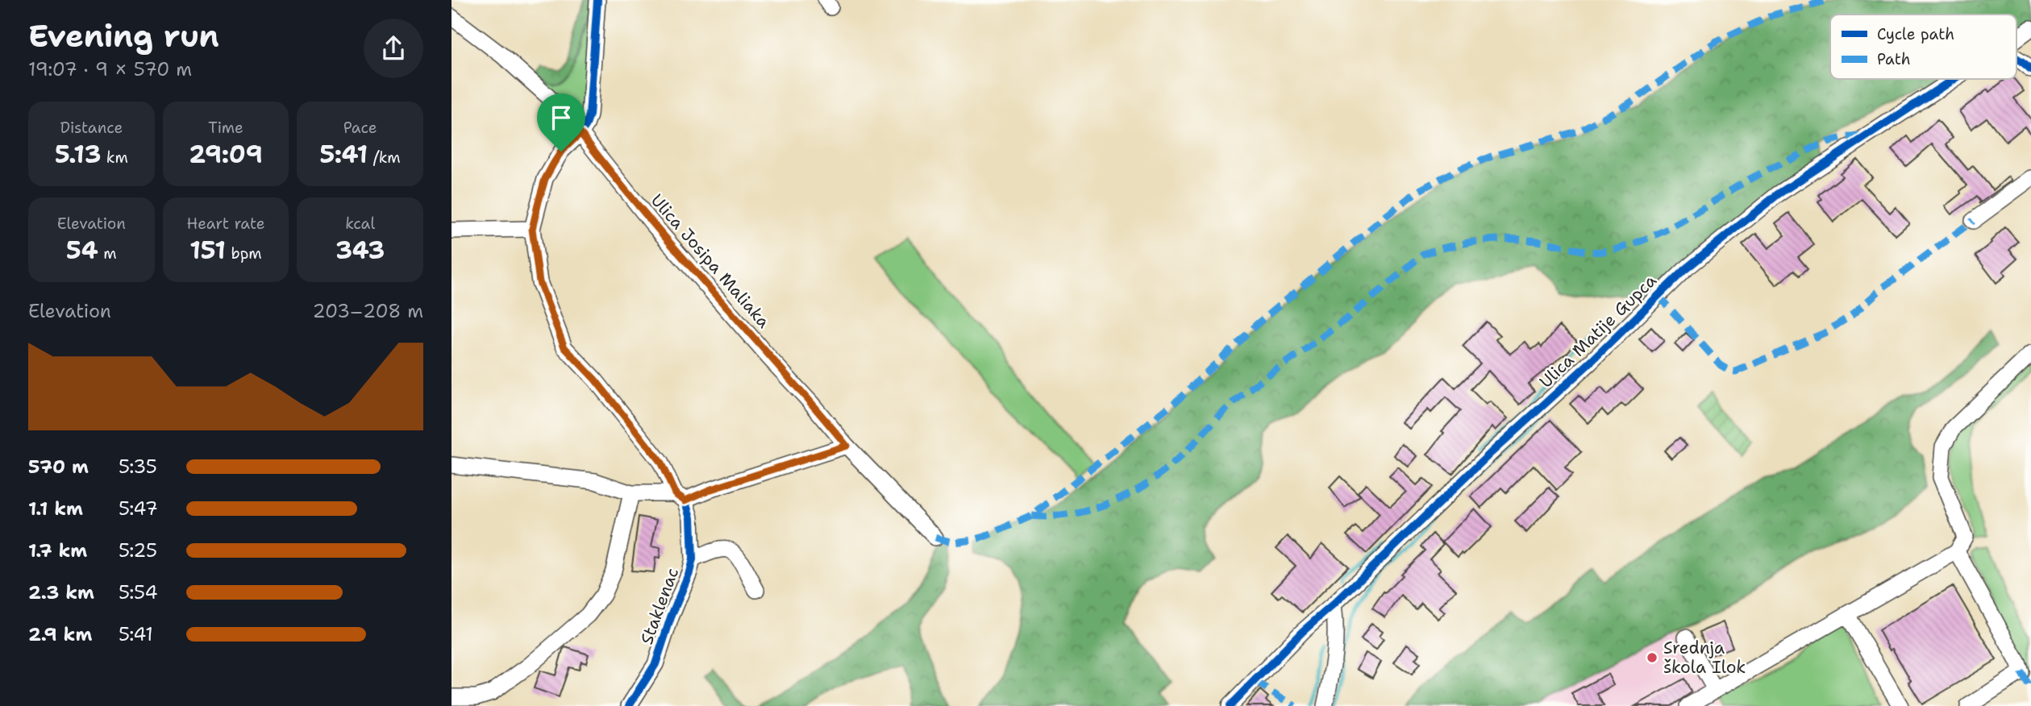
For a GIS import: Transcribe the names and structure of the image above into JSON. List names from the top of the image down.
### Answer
{
  "streets": {
    "street": ["Ulica Josipa Maliaka", "Ulica Matije Gupca", "Staklenac"]
  },
  "crossings": [
    ["Ulica Josipa Maliaka", "Staklenac"]
  ],
  "places": ["Srednja škola Ilok"],
  "legend": ["Cycle path", "Path"],
  "page": {
    "heading": ["Evening run", "19:07 · 9 × 570 m"],
    "stats": [
      ["Distance", "5.13 km"],
      ["Time", "29:09"],
      ["Pace", "5:41 /km"],
      ["Elevation", "54 m"],
      ["Heart rate", "151 bpm"],
      ["kcal", "343"]
    ],
    "chart": ["Elevation", "203–208 m"],
    "list": [
      {
        "name": "570 m",
        "note": "5:35"
      },
      {
        "name": "1.1 km",
        "note": "5:47"
      },
      {
        "name": "1.7 km",
        "note": "5:25"
      },
      {
        "name": "2.3 km",
        "note": "5:54"
      },
      {
        "name": "2.9 km",
        "note": "5:41"
      }
    ]
  }
}
